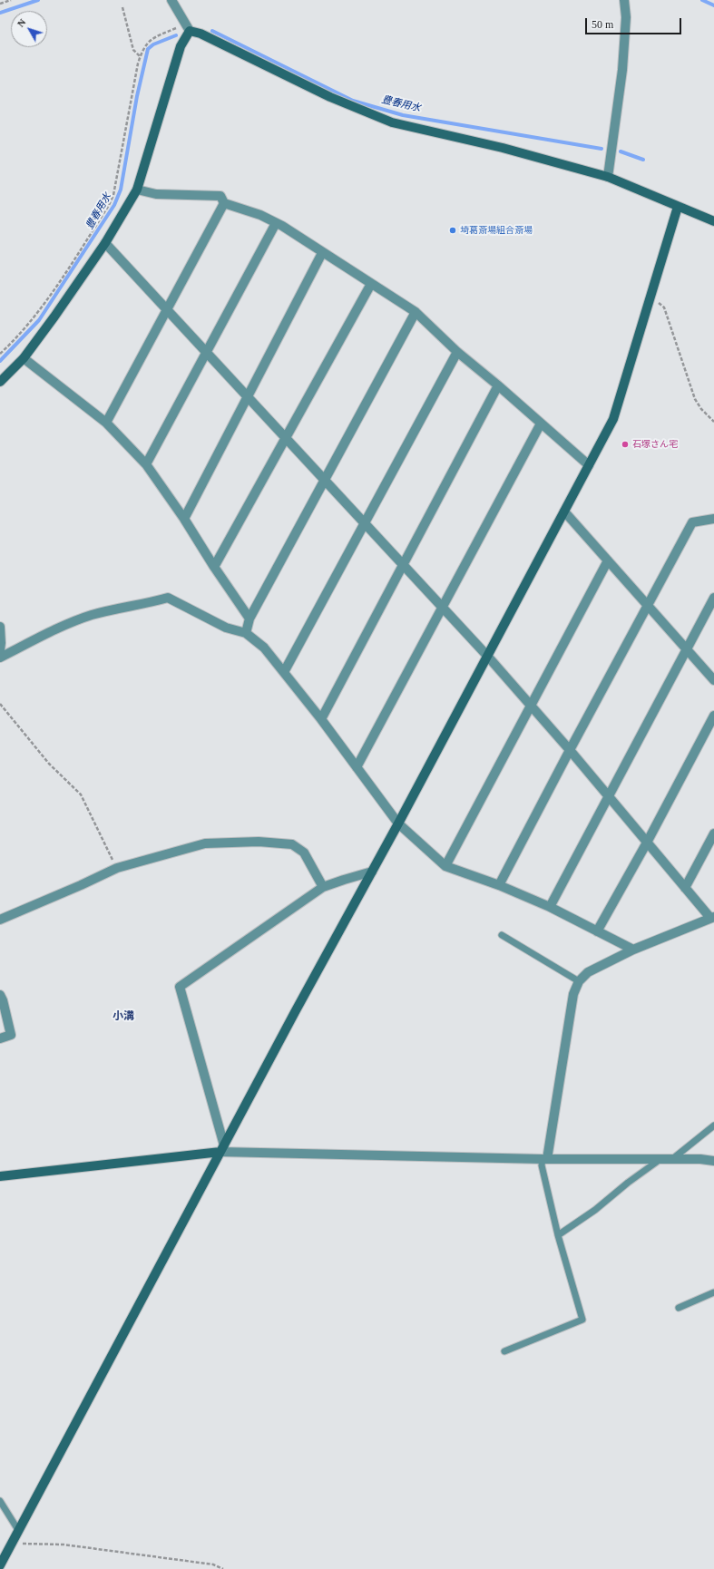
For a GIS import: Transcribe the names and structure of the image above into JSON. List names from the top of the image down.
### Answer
{
  "districts": ["小溝"],
  "water": ["豊春用水"],
  "places": ["埼葛斎場組合斎場", "石塚さん宅"],
  "scale_bar": "50 m",
  "north": "top left"
}
